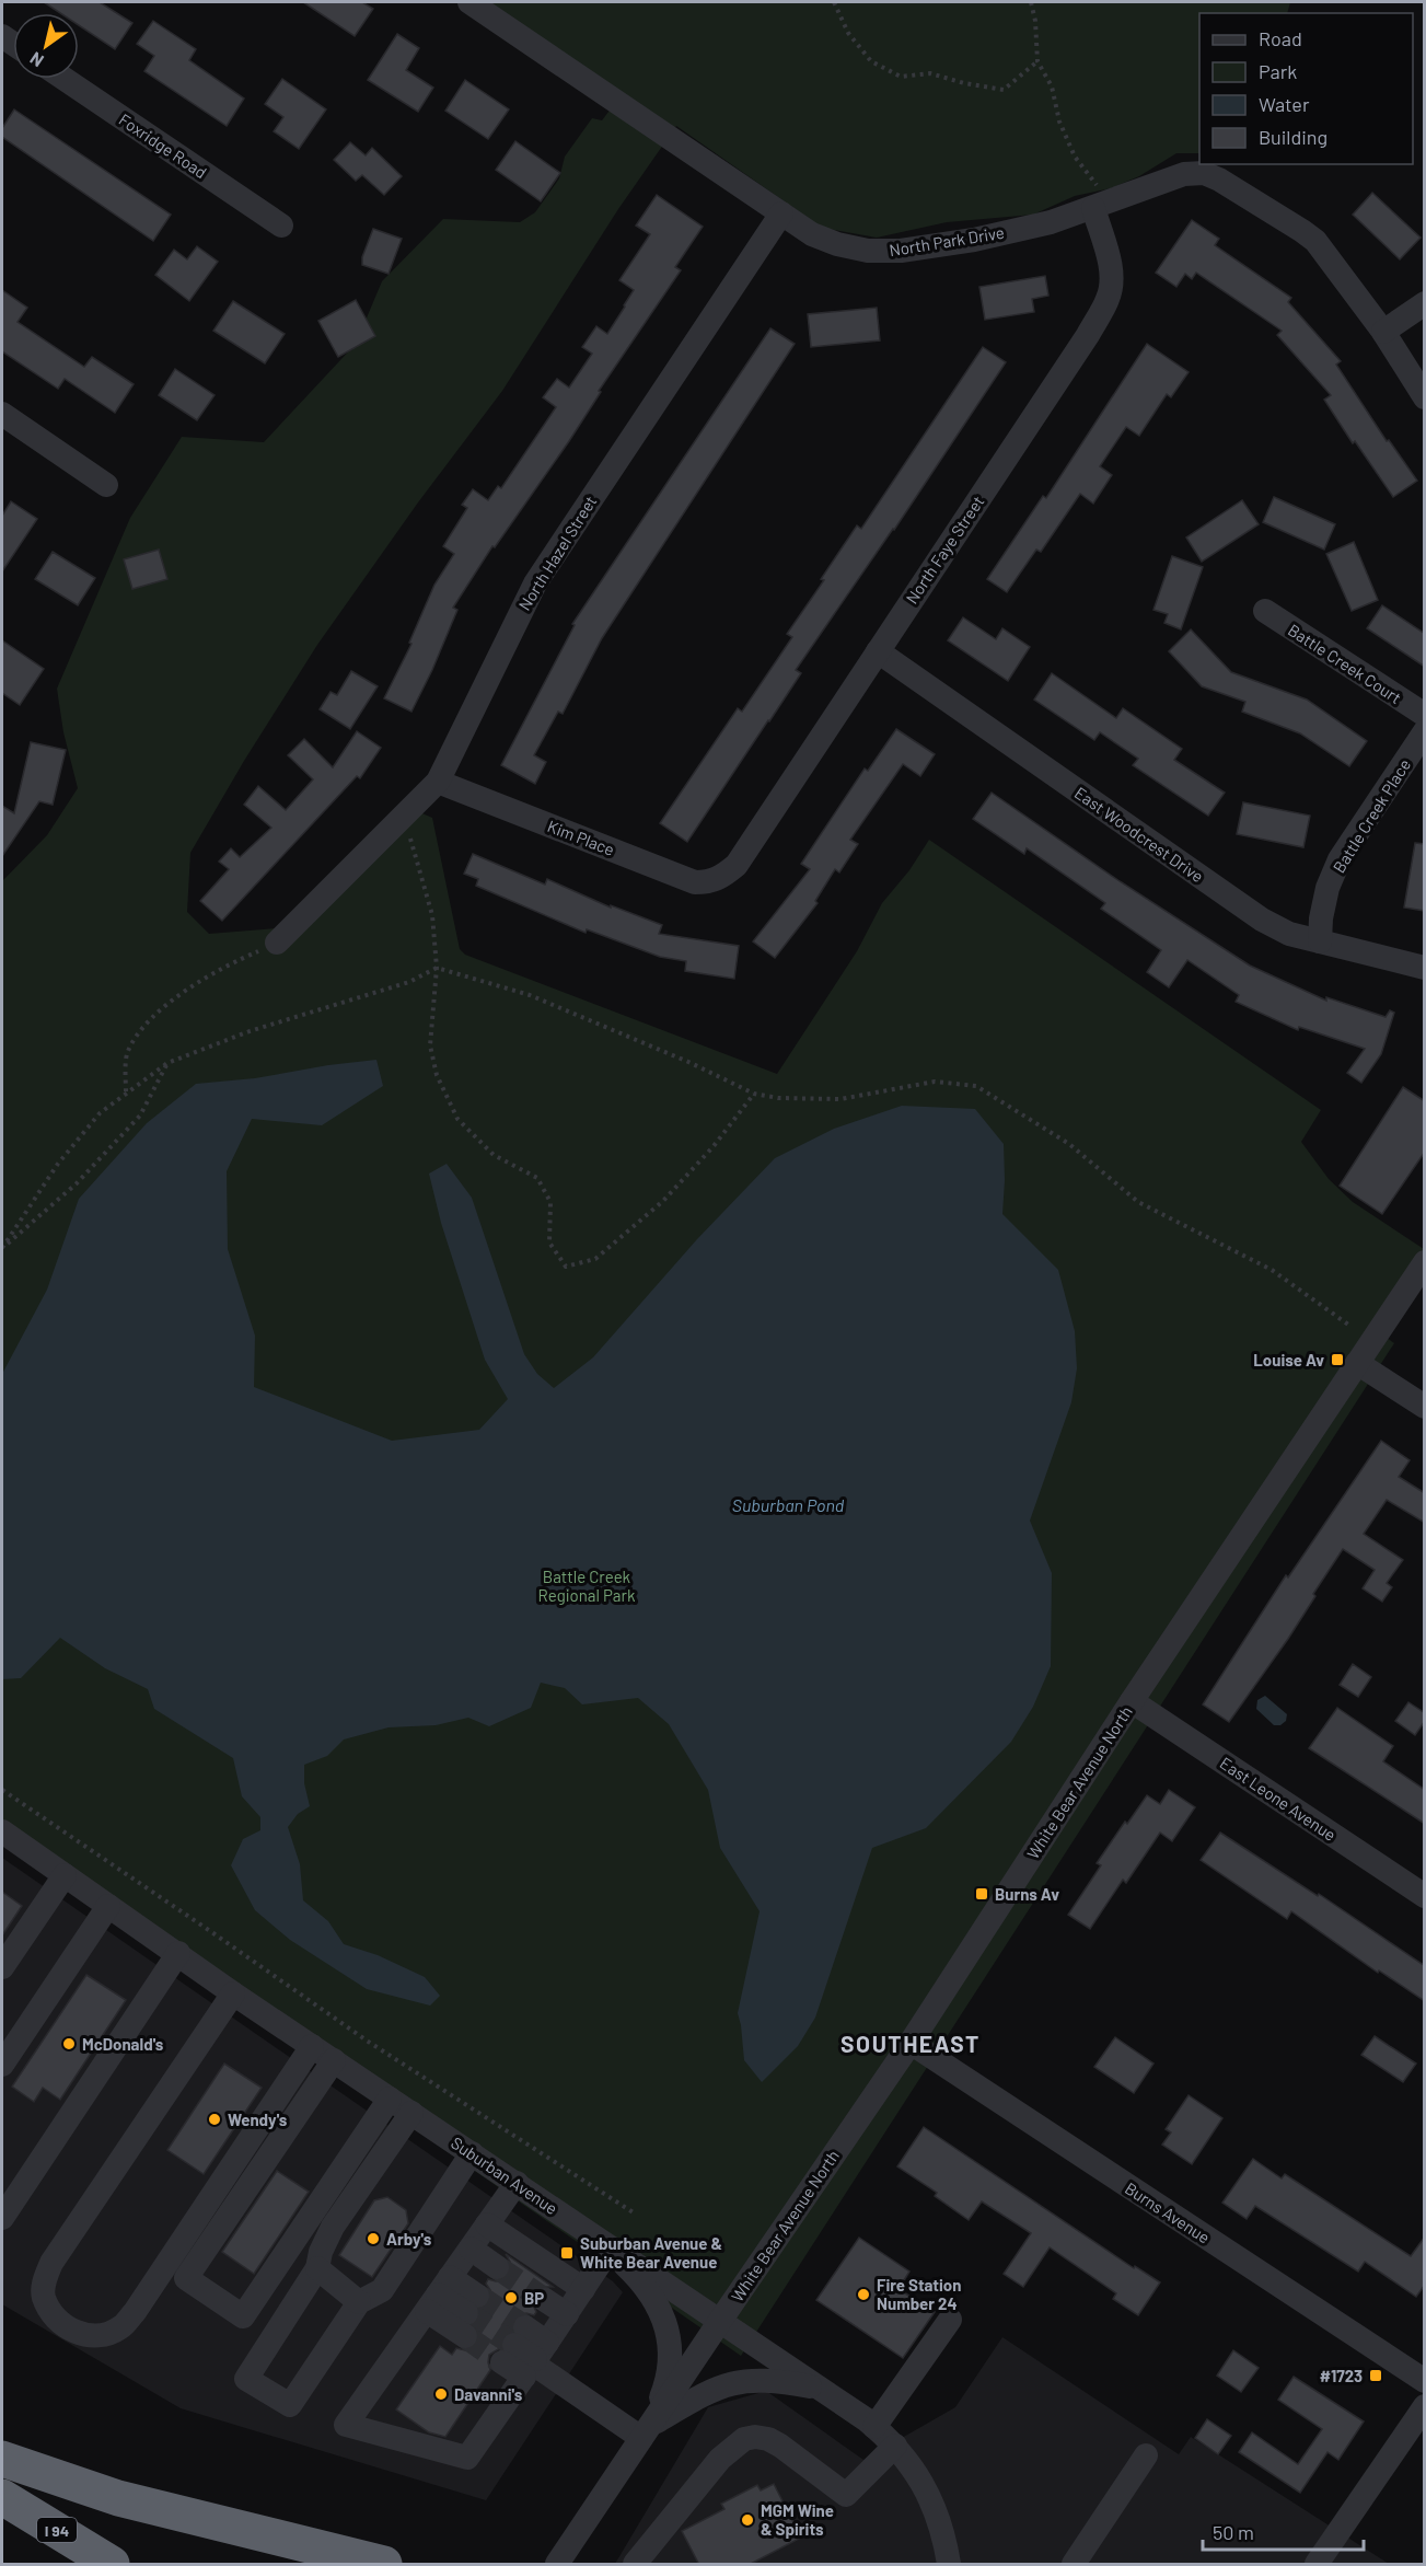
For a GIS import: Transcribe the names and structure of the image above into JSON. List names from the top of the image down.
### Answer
{
  "streets": {
    "highway": ["I 94"],
    "street": [
      "Foxridge Road",
      "North Park Drive",
      "North Faye Street",
      "North Hazel Street",
      "Battle Creek Court",
      "Battle Creek Place",
      "East Woodcrest Drive",
      "Kim Place",
      "White Bear Avenue North",
      "East Leone Avenue",
      "Suburban Avenue",
      "Burns Avenue"
    ]
  },
  "crossings": [
    ["North Park Drive", "North Faye Street"],
    ["North Park Drive", "North Hazel Street"],
    ["North Faye Street", "East Woodcrest Drive"],
    ["North Faye Street", "Kim Place"],
    ["North Hazel Street", "Kim Place"],
    ["Battle Creek Place", "East Woodcrest Drive"],
    ["White Bear Avenue North", "East Leone Avenue"],
    ["White Bear Avenue North", "Suburban Avenue"],
    ["White Bear Avenue North", "Burns Avenue"]
  ],
  "districts": ["SOUTHEAST"],
  "water": ["Suburban Pond"],
  "parks": ["Battle Creek Regional Park"],
  "places": {
    "transit": [
      "Louise Av",
      "Burns Av",
      "Suburban Avenue & White Bear Avenue",
      "#1723"
    ],
    "other": [
      "McDonald's",
      "Wendy's",
      "Arby's",
      "Fire Station Number 24",
      "BP",
      "Davanni's",
      "MGM Wine & Spirits"
    ]
  },
  "legend": [
    "Road",
    "Park",
    "Water",
    "Building"
  ],
  "scale_bar": "50 m",
  "north": "bottom left"
}
